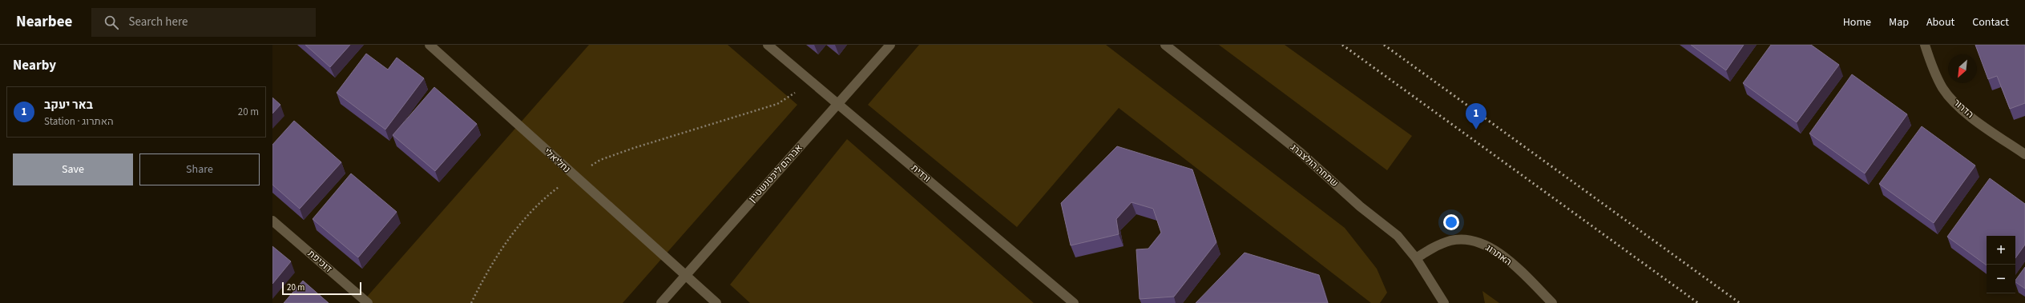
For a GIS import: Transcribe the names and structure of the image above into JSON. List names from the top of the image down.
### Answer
{
  "streets": {
    "street": [
      "הדרור",
      "נחליאלי",
      "שמחה הולצברג",
      "אברהם ליכטנשטיין",
      "ורדית",
      "האתרוג",
      "דוכיפת"
    ]
  },
  "crossings": [
    ["נחליאלי", "אברהם ליכטנשטיין"],
    ["שמחה הולצברג", "האתרוג"],
    ["אברהם ליכטנשטיין", "ורדית"]
  ],
  "scale_bar": "20 m",
  "north": "bottom left",
  "page": {
    "header": "Nearbee",
    "search": "Search here",
    "nav": [
      "Home",
      "Map",
      "About",
      "Contact"
    ],
    "heading": "Nearby",
    "list": [
      {
        "mark": "1",
        "name": "באר יעקב",
        "note": "Station · האתרוג",
        "value": "20 m"
      }
    ],
    "pins": "1",
    "buttons": ["Save", "Share"],
    "map_buttons": ["+", "−"],
    "scale": "20 m"
  }
}
